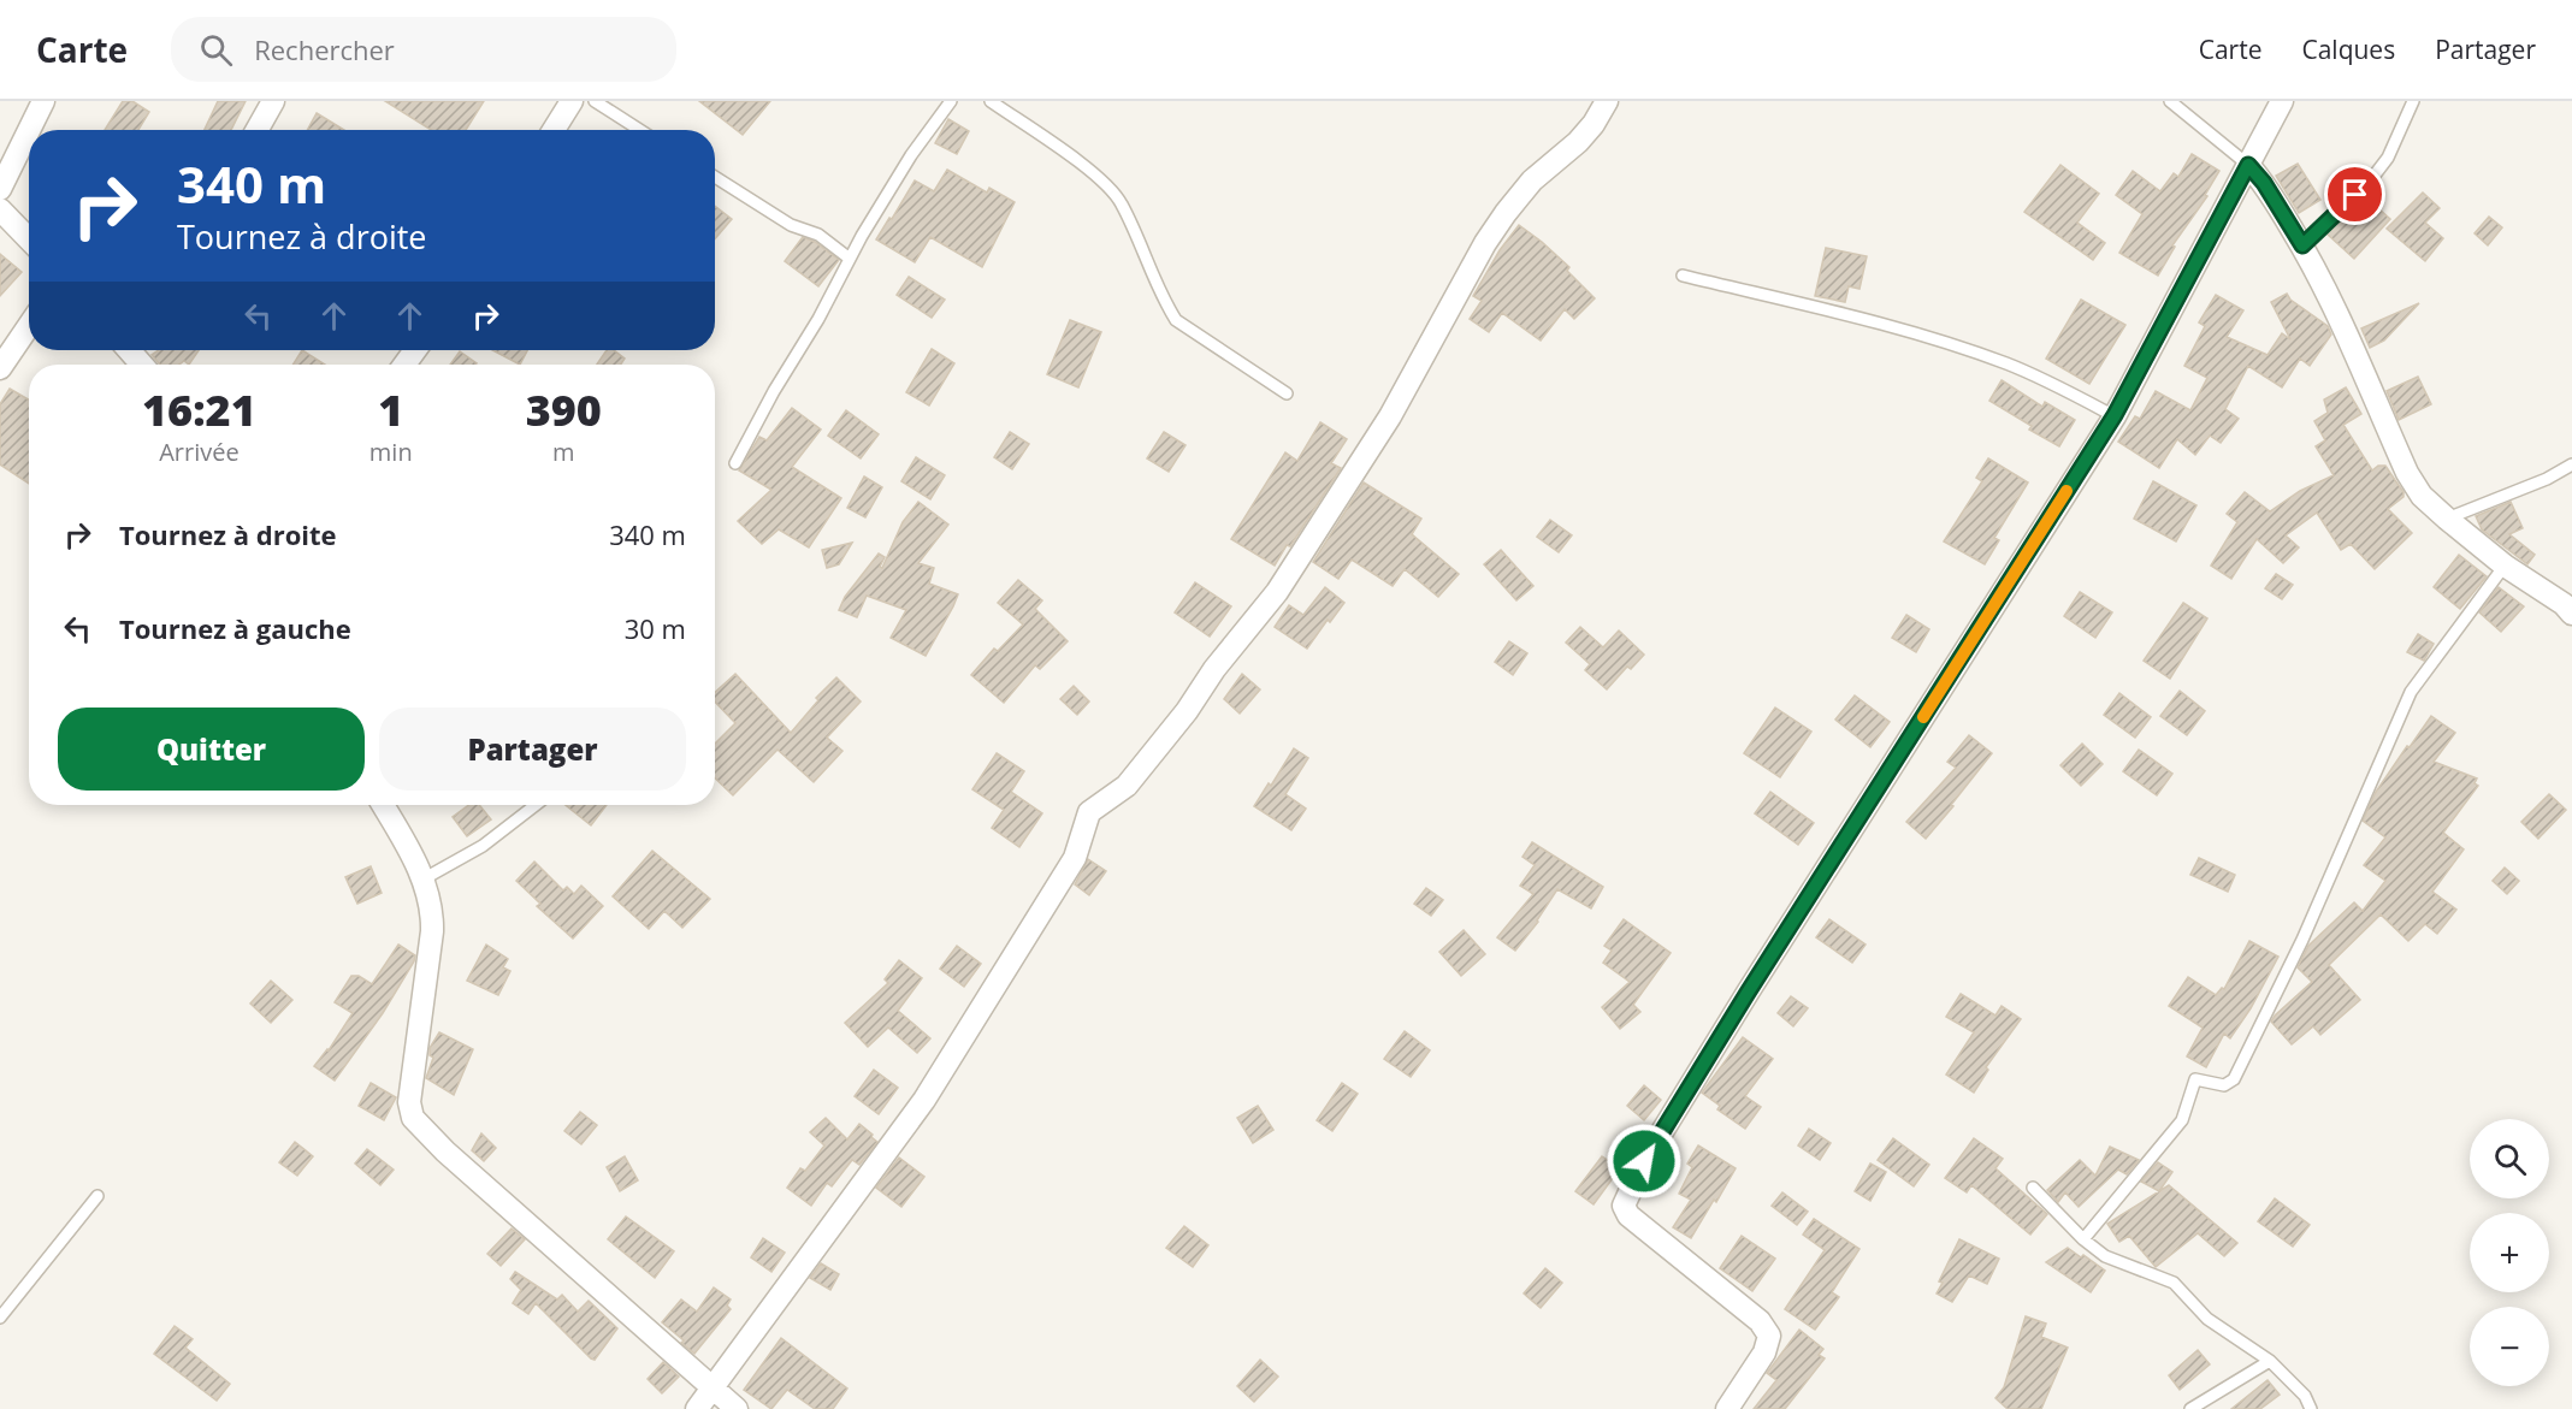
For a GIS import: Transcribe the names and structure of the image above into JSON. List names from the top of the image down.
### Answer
{
  "page": {
    "header": "Carte",
    "search": "Rechercher",
    "nav": ["Carte", "Calques", "Partager"],
    "turn": ["340 m", "Tournez à droite"],
    "eta": [
      "16:21",
      "Arrivée",
      "1",
      "min",
      "390",
      "m"
    ],
    "list": [
      {
        "name": "Tournez à droite",
        "value": "340 m"
      },
      {
        "name": "Tournez à gauche",
        "value": "30 m"
      }
    ],
    "buttons": ["Quitter", "Partager"],
    "map_buttons": ["+", "−"]
  }
}
